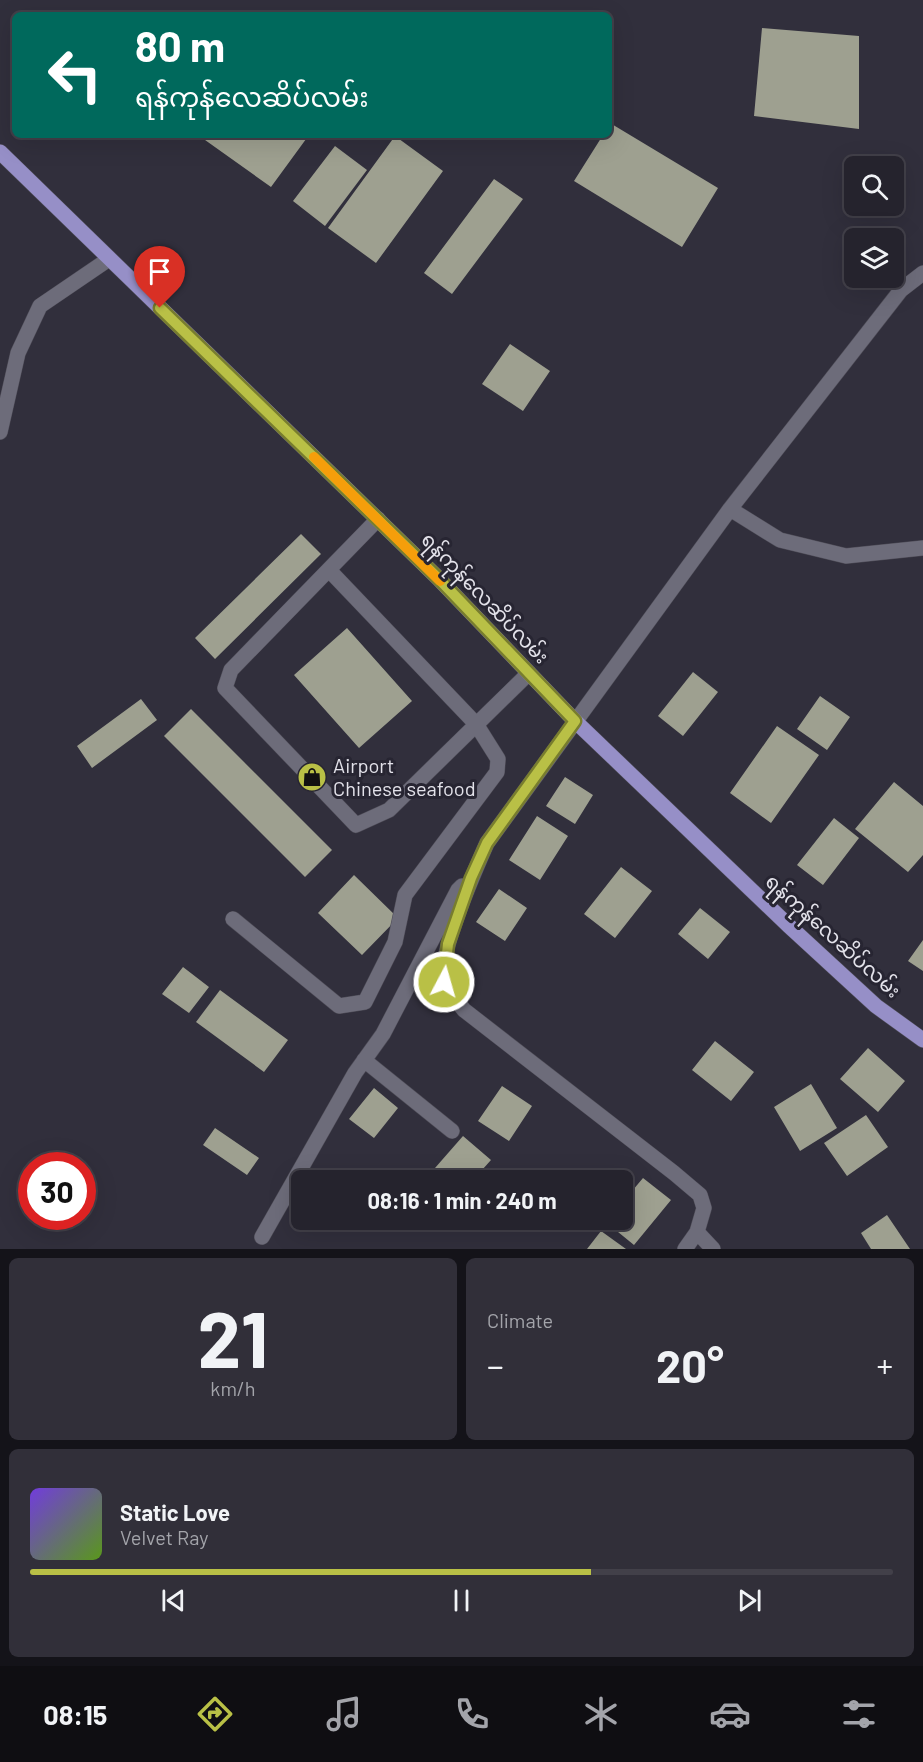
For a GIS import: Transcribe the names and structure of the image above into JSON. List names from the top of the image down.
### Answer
{
  "streets": {
    "main road": ["ရန်ကုန်လေဆိပ်လမ်း"]
  },
  "places": {
    "shop": ["Airport Chinese seafood"]
  },
  "page": {
    "turn": ["80 m", "ရန်ကုန်လေဆိပ်လမ်း"],
    "limit": "30",
    "trip": "08:16 · 1 min · 240 m",
    "tile": [
      ["21", "km/h"],
      "Climate"
    ],
    "heat": ["−", "20°", "+"],
    "song": ["Static Love", "Velvet Ray"],
    "tabs": "08:15"
  }
}
